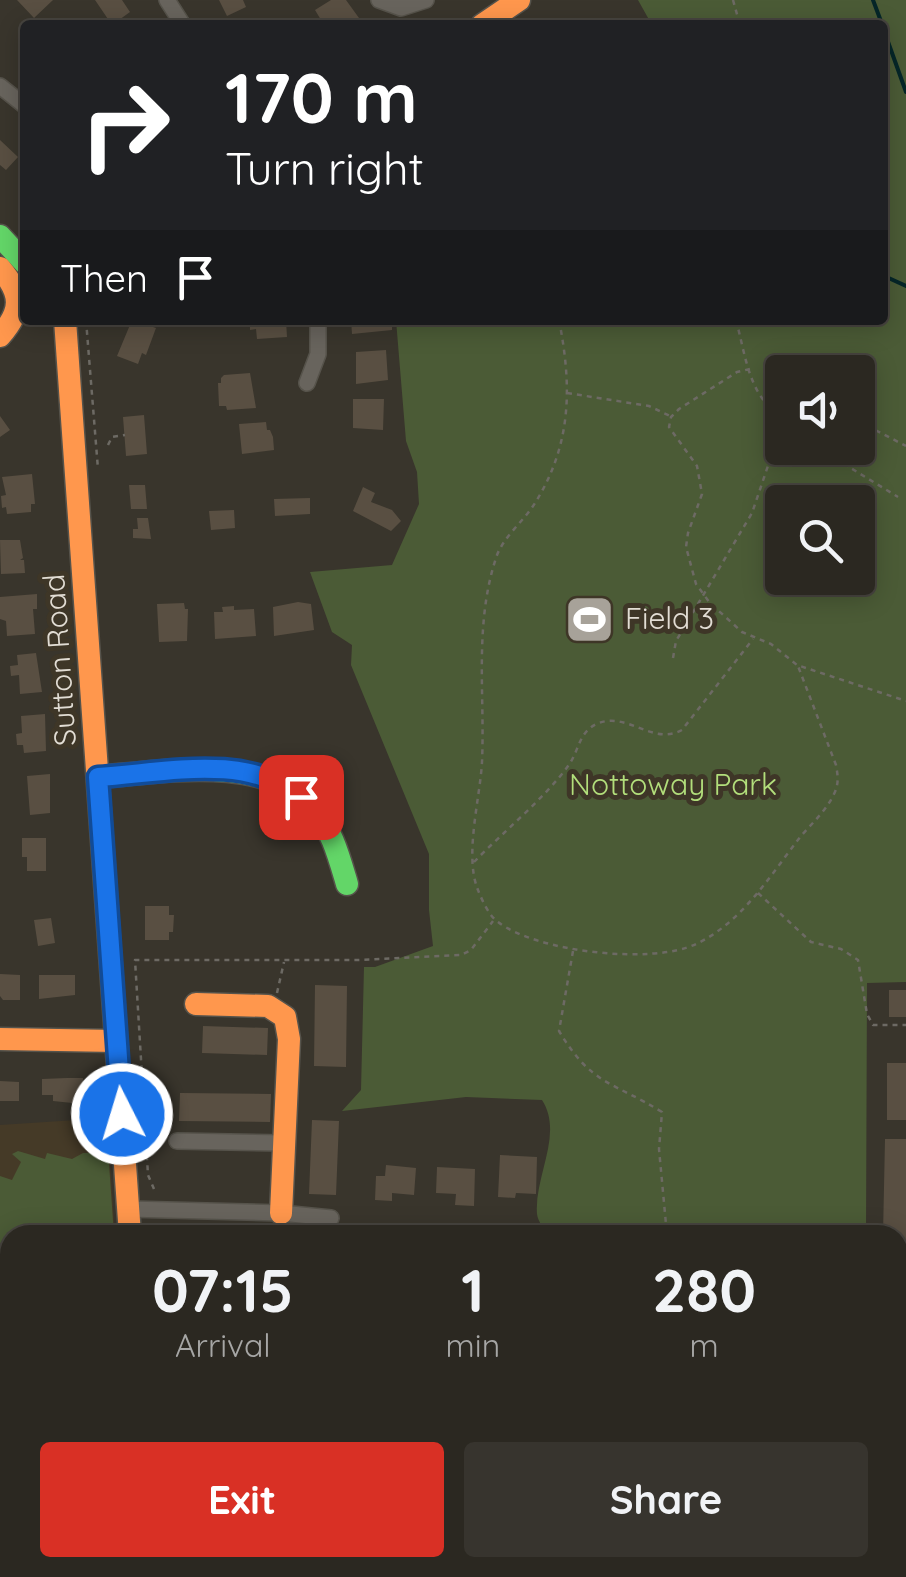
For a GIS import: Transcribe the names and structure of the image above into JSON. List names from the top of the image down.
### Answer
{
  "streets": {
    "street": ["Sutton Road"]
  },
  "parks": ["Nottoway Park"],
  "places": {
    "sports": ["Field 3"]
  },
  "page": {
    "turn": ["170 m", "Turn right"],
    "then": "Then",
    "eta": [
      "07:15",
      "Arrival",
      "1",
      "min",
      "280",
      "m"
    ],
    "buttons": ["Exit", "Share"]
  }
}
